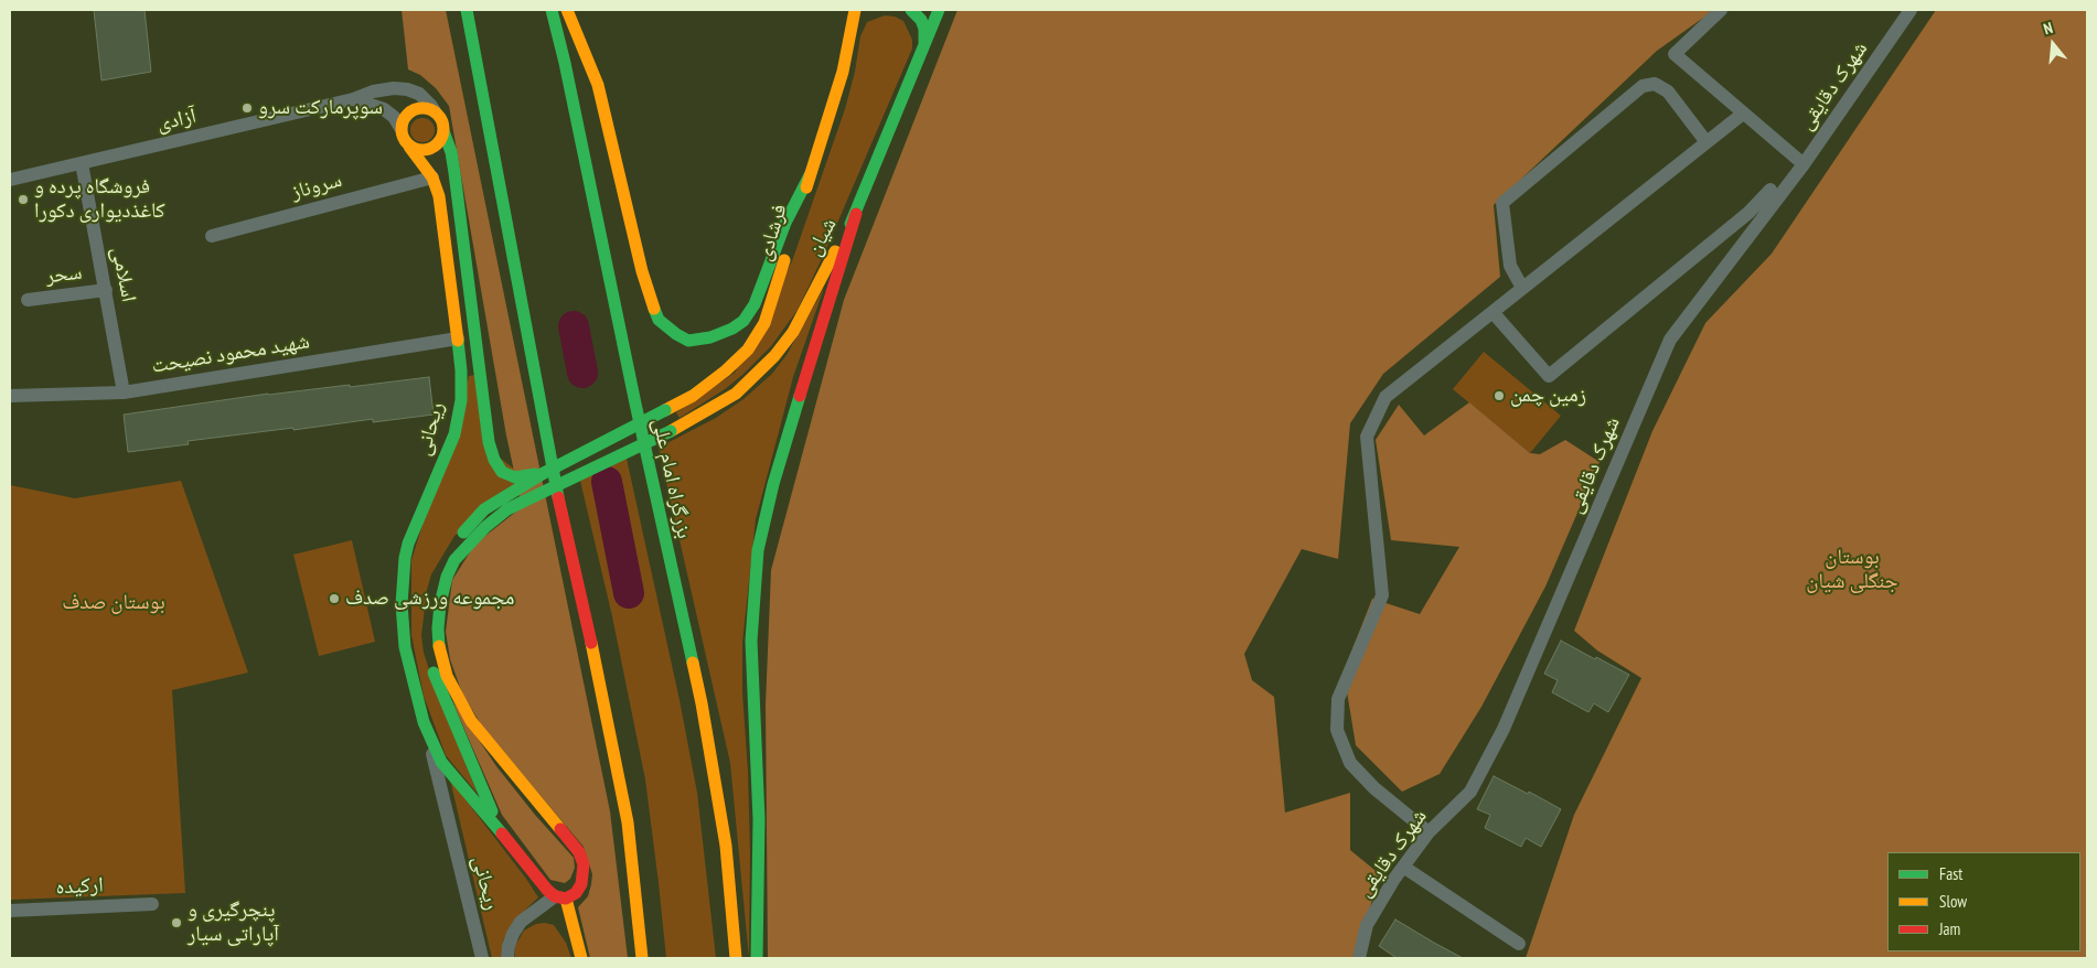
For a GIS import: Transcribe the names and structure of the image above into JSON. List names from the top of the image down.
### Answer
{
  "streets": {
    "main road": [
      "فرشادی",
      "شیان",
      "ریحانی",
      "بزرگراه امام علی"
    ],
    "street": [
      "شهرک دقایقی",
      "آزادی",
      "سروناز",
      "سحر",
      "اسلامی",
      "شهید محمود نصیحت",
      "ارکیده"
    ]
  },
  "crossings": [
    ["آزادی", "اسلامی"],
    ["آزادی", "ریحانی"],
    ["سروناز", "ریحانی"],
    ["فرشادی", "ریحانی"],
    ["شیان", "ریحانی"],
    ["سحر", "اسلامی"],
    ["اسلامی", "شهید محمود نصیحت"],
    ["شهید محمود نصیحت", "ریحانی"]
  ],
  "parks": ["بوستان جنگلی شیان", "بوستان صدف"],
  "places": [
    "سوپرمارکت سرو",
    "فروشگاه پرده و کاغذدیواری دکورا",
    "زمین چمن",
    "مجموعه ورزشی صدف",
    "پنچرگیری و آپاراتی سیار"
  ],
  "legend": ["Fast", "Slow", "Jam"],
  "north": "top"
}
